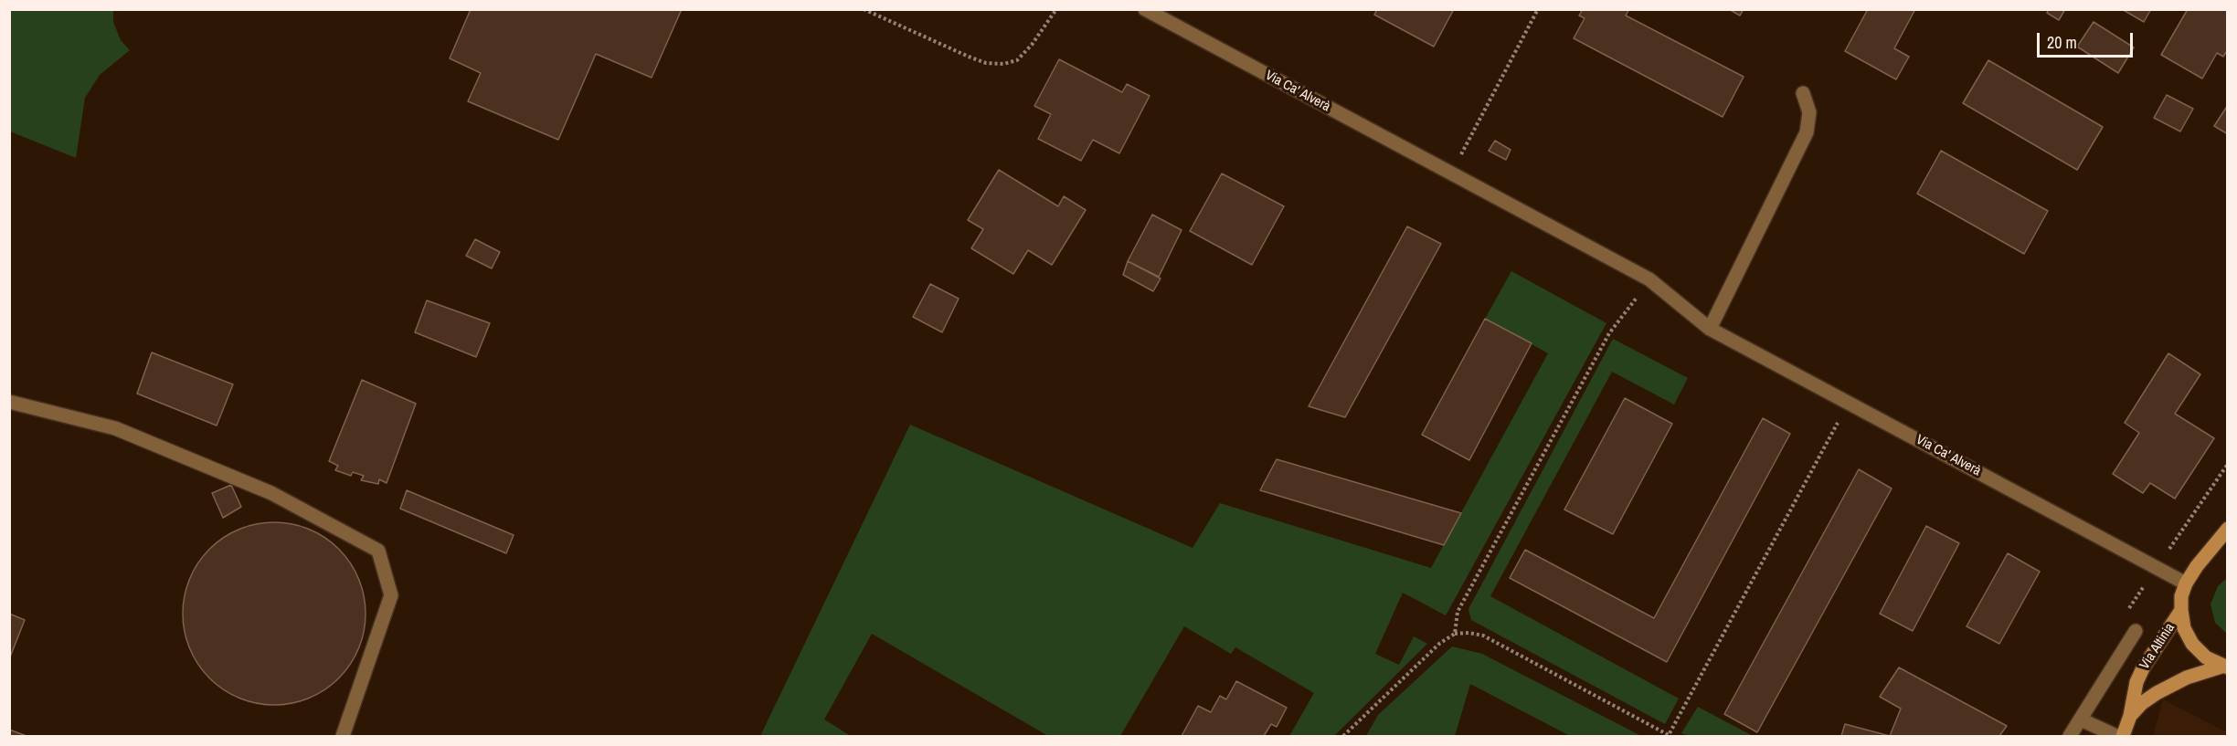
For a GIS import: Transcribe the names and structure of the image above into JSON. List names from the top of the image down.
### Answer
{
  "streets": {
    "main road": ["Via Altinia"],
    "street": ["Via Ca' Alverà"]
  },
  "crossings": [
    ["Via Ca' Alverà", "Via Altinia"]
  ],
  "scale_bar": "20 m"
}
